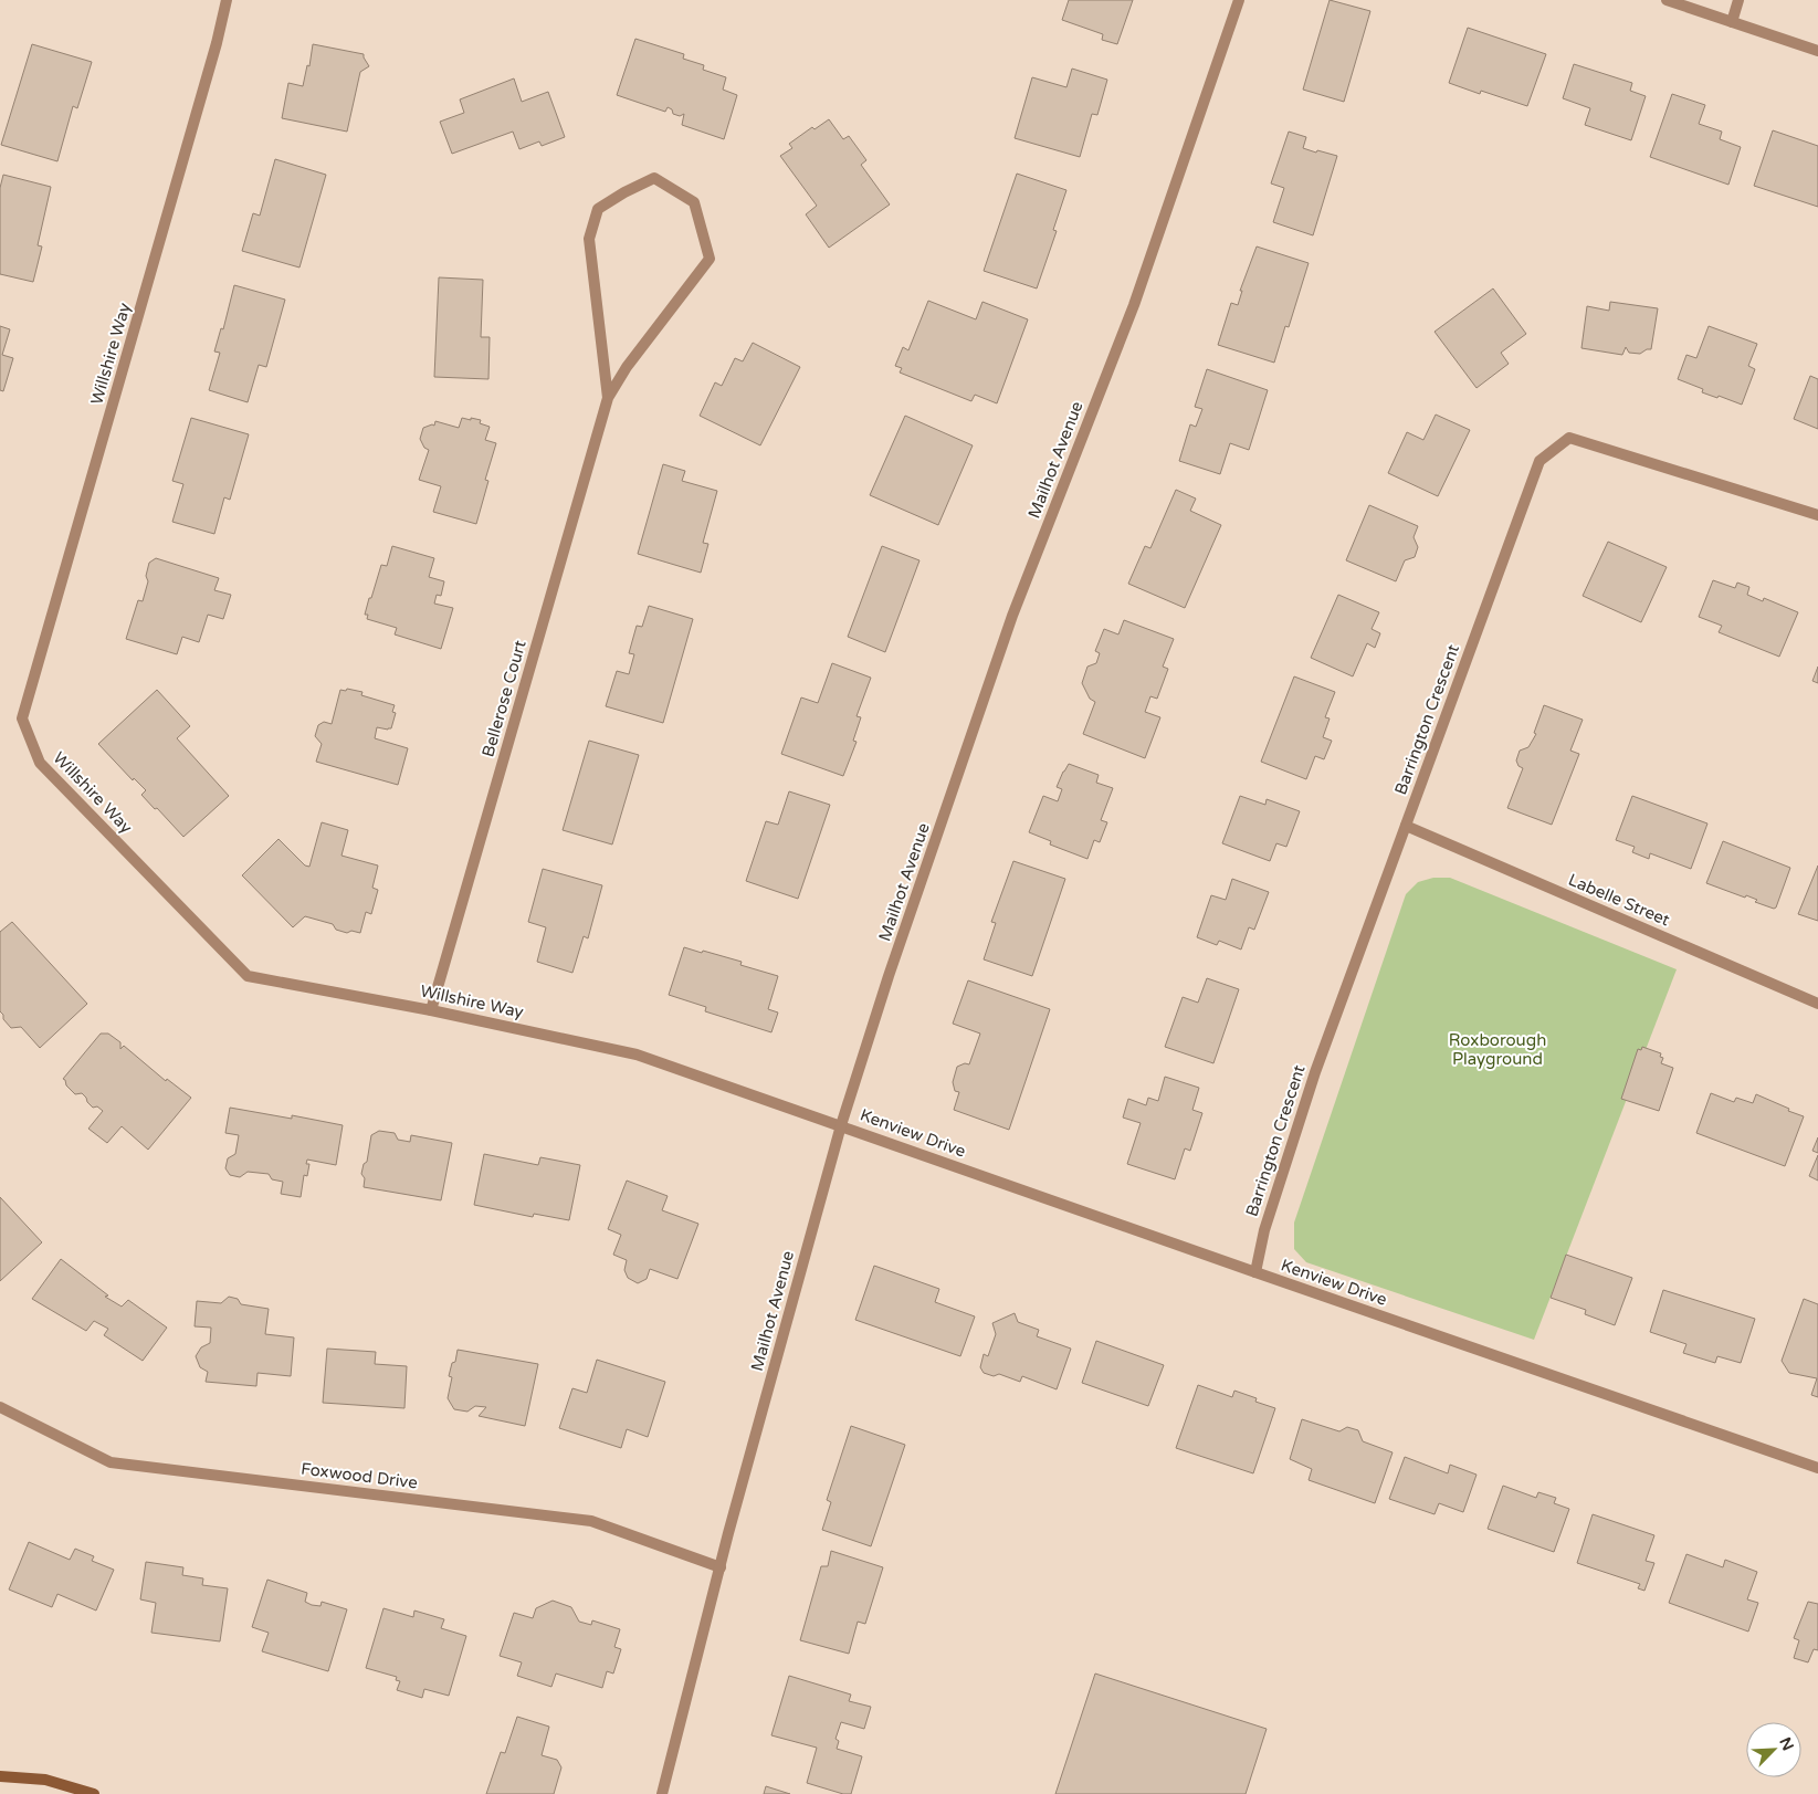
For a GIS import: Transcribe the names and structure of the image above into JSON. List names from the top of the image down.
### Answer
{
  "streets": {
    "street": [
      "Willshire Way",
      "Mailhot Avenue",
      "Bellerose Court",
      "Barrington Crescent",
      "Labelle Street",
      "Kenview Drive",
      "Foxwood Drive"
    ]
  },
  "crossings": [
    ["Willshire Way", "Mailhot Avenue"],
    ["Willshire Way", "Bellerose Court"],
    ["Willshire Way", "Kenview Drive"],
    ["Mailhot Avenue", "Kenview Drive"],
    ["Mailhot Avenue", "Foxwood Drive"],
    ["Barrington Crescent", "Labelle Street"],
    ["Barrington Crescent", "Kenview Drive"]
  ],
  "parks": ["Roxborough Playground"],
  "north": "top right"
}
